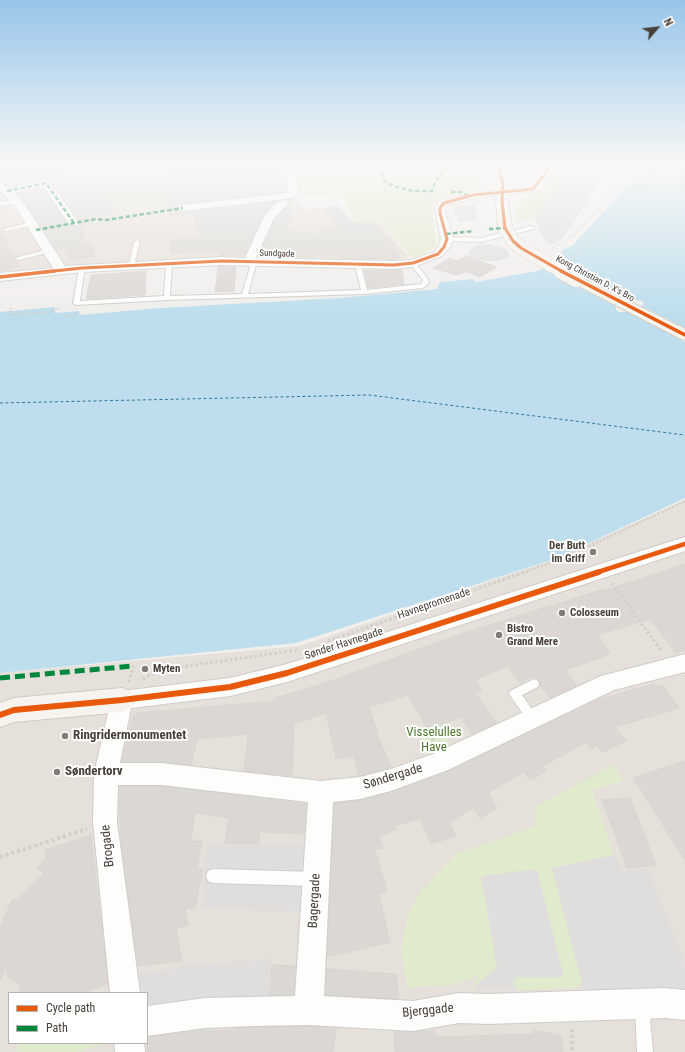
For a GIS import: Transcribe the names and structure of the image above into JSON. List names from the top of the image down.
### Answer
{
  "streets": {
    "street": [
      "Sundgade",
      "Kong Christian D. X's Bro",
      "Sønder Havnegade",
      "Søndergade",
      "Brogade",
      "Bagergade",
      "Bjerggade"
    ],
    "path": ["Havnepromenade"]
  },
  "crossings": [
    ["Sønder Havnegade", "Brogade"],
    ["Søndergade", "Brogade"],
    ["Søndergade", "Bagergade"],
    ["Bagergade", "Bjerggade"]
  ],
  "parks": ["Visselulles Have"],
  "places": [
    "Der Butt im Griff",
    "Colosseum",
    "Bistro Grand Mere",
    "Myten",
    "Ringridermonumentet",
    "Søndertorv"
  ],
  "legend": ["Cycle path", "Path"],
  "north": "top right"
}
